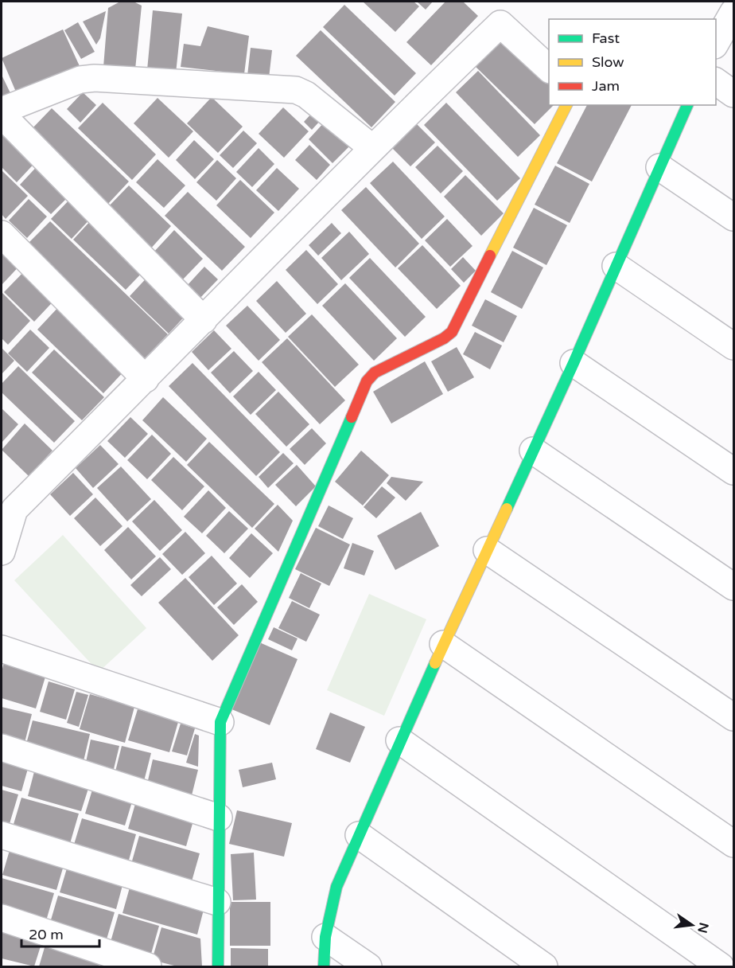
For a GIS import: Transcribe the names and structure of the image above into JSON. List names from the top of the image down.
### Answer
{
  "legend": ["Fast", "Slow", "Jam"],
  "scale_bar": "20 m",
  "north": "right"
}
